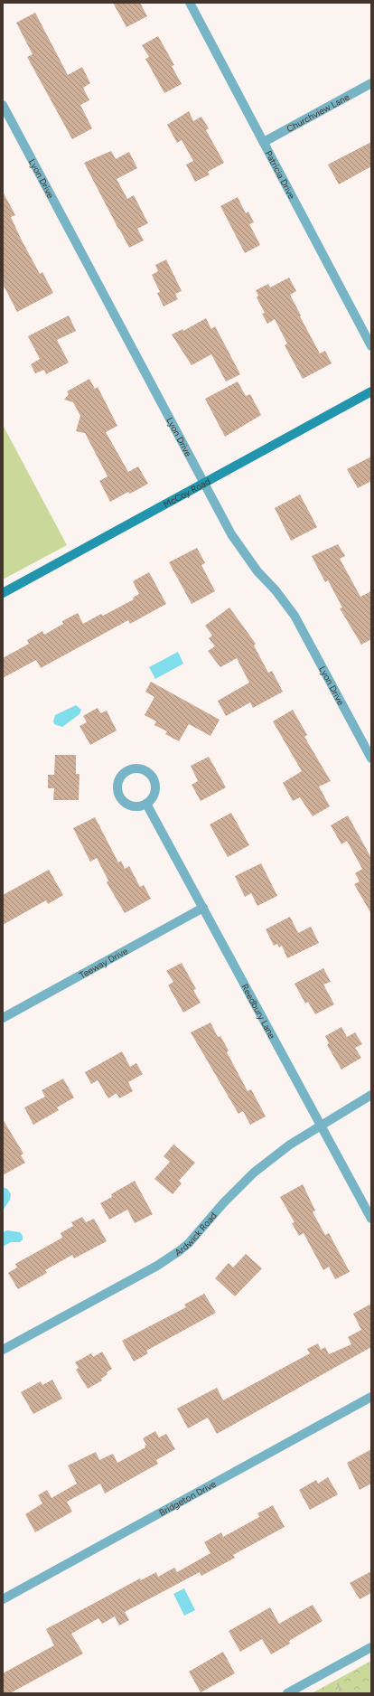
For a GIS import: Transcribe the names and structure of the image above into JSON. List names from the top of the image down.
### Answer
{
  "streets": {
    "main road": ["McCoy Road"],
    "street": [
      "Churchview Lane",
      "Patricia Drive",
      "Lyon Drive",
      "Teeway Drive",
      "Reedbury Lane",
      "Ardwick Road",
      "Bridgeton Drive"
    ]
  },
  "crossings": [
    ["Churchview Lane", "Patricia Drive"],
    ["Lyon Drive", "McCoy Road"],
    ["Teeway Drive", "Reedbury Lane"],
    ["Reedbury Lane", "Ardwick Road"]
  ]
}
